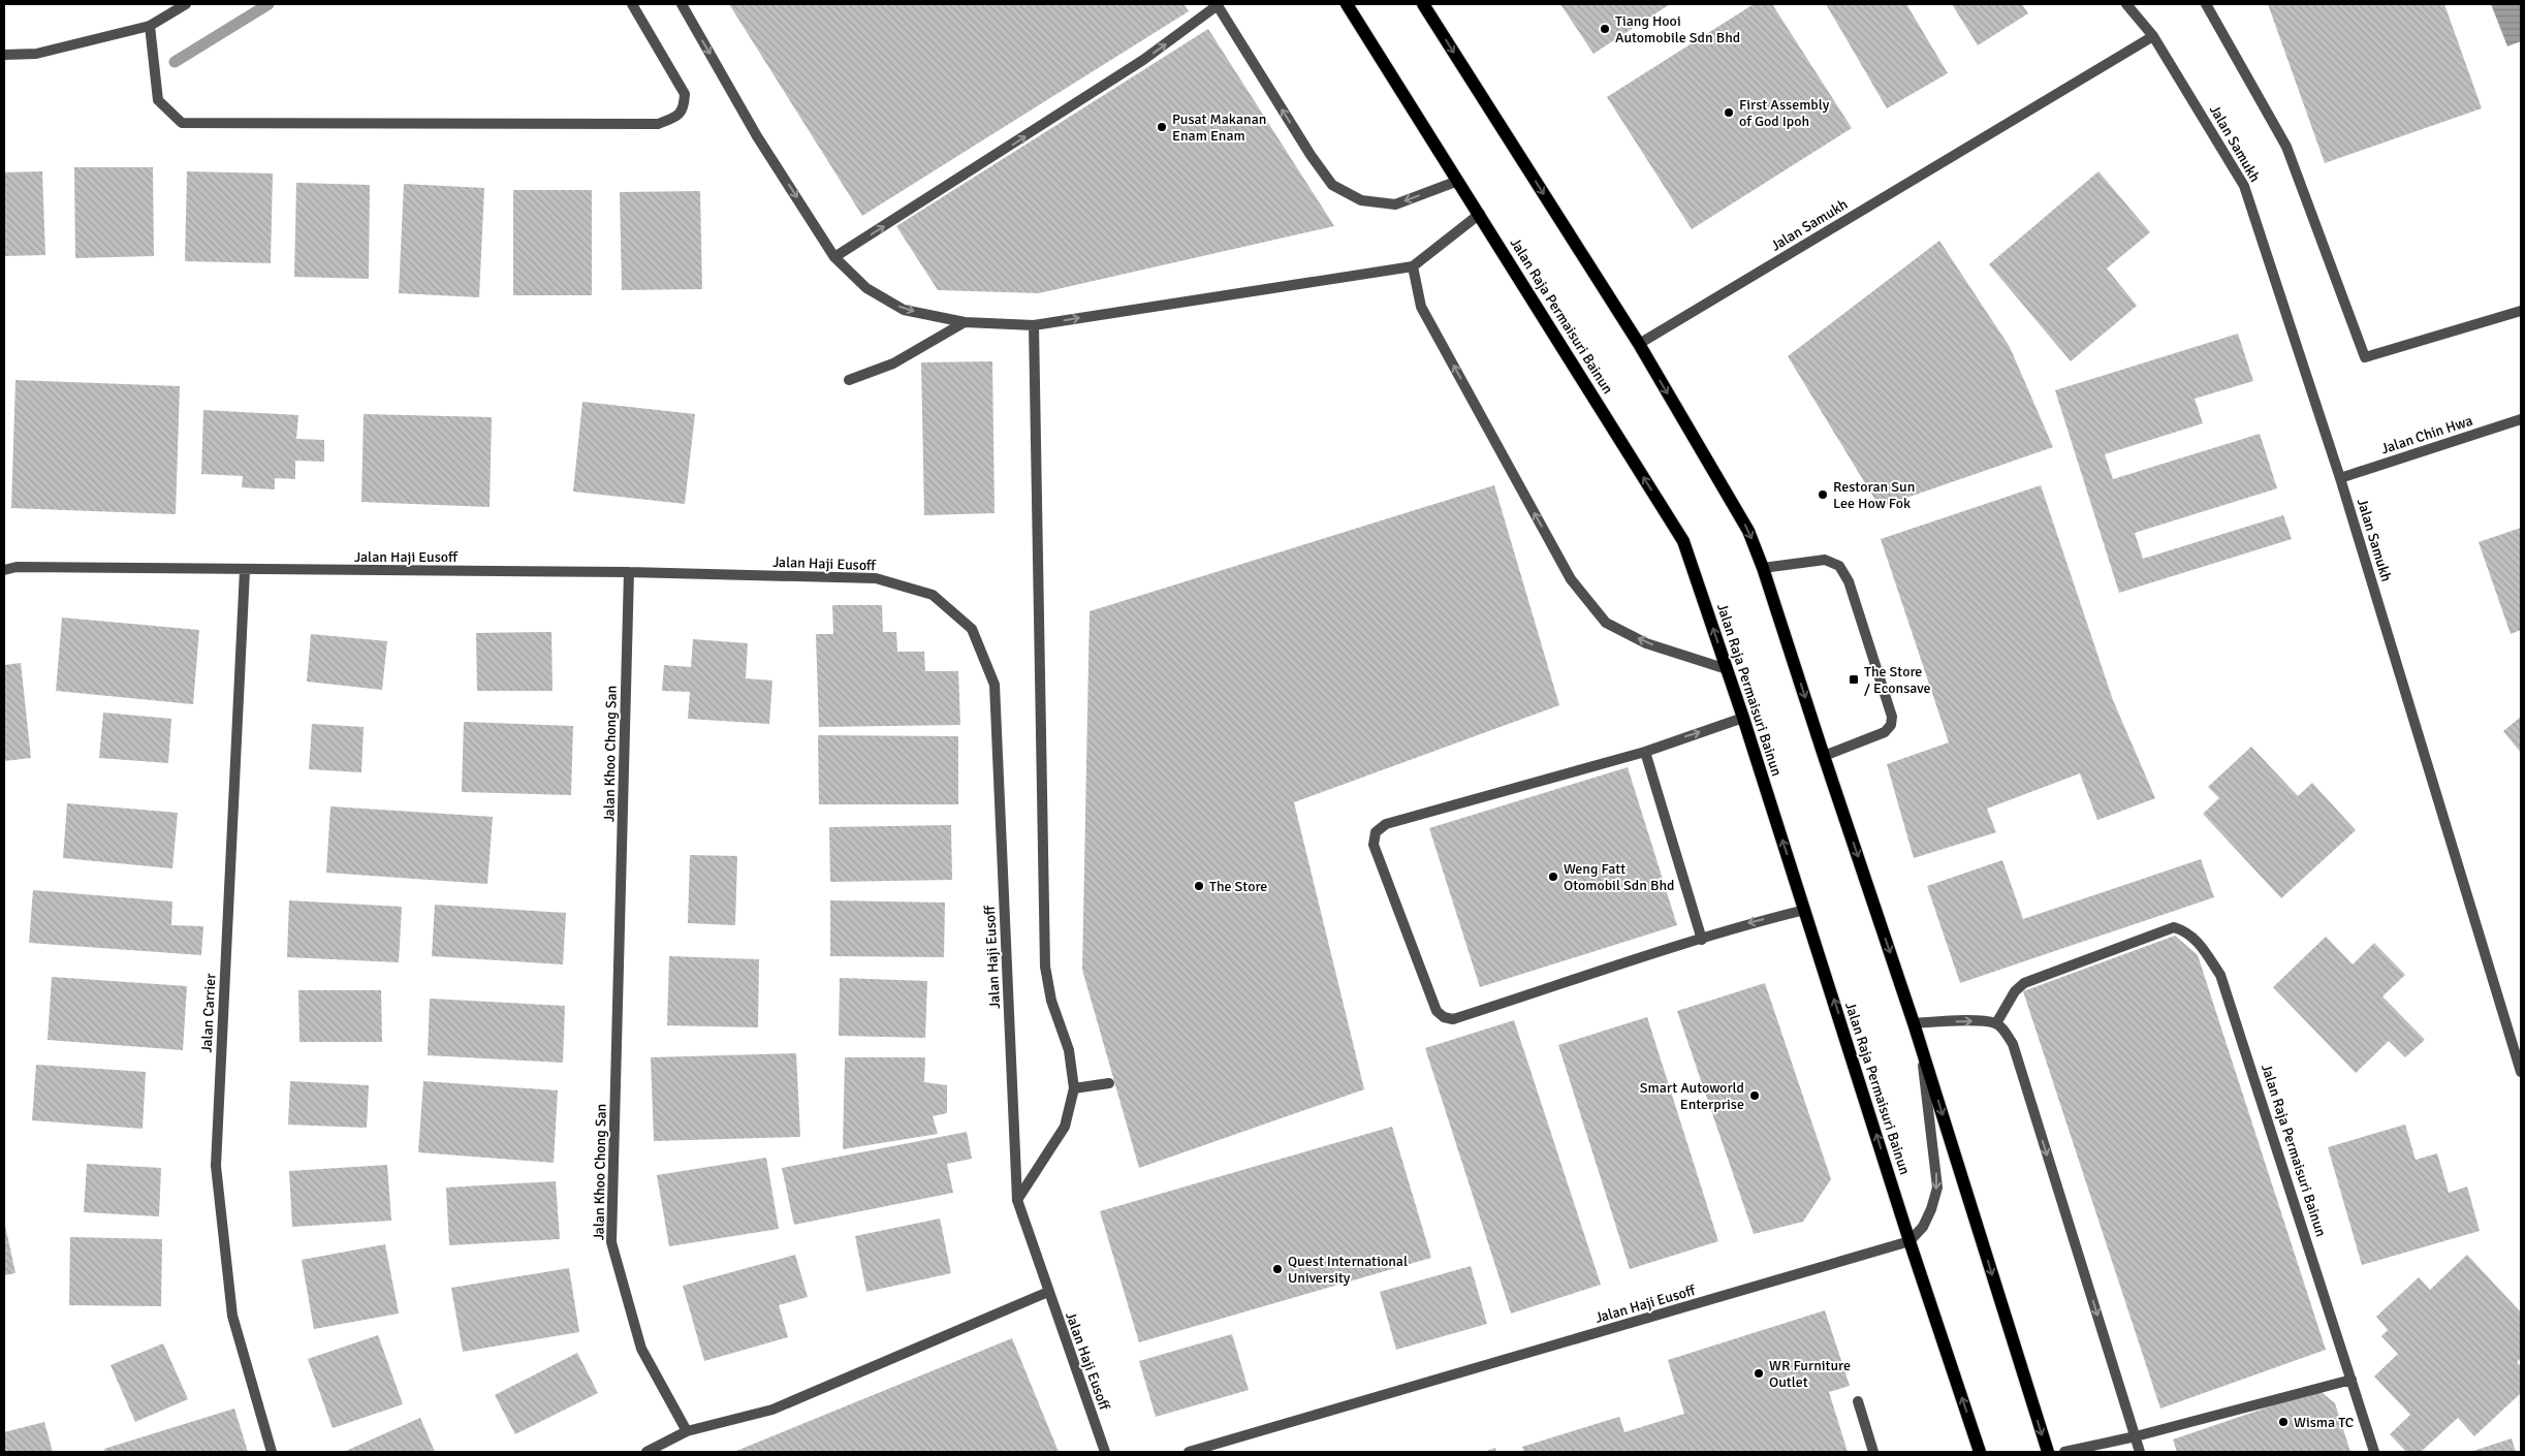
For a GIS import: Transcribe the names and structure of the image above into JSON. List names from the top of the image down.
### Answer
{
  "streets": {
    "main road": ["Jalan Raja Permaisuri Bainun"],
    "street": [
      "Jalan Samukh",
      "Jalan Chin Hwa",
      "Jalan Haji Eusoff",
      "Jalan Khoo Chong San",
      "Jalan Carrier"
    ]
  },
  "crossings": [
    ["Jalan Samukh", "Jalan Chin Hwa"],
    ["Jalan Raja Permaisuri Bainun", "Jalan Haji Eusoff"],
    ["Jalan Haji Eusoff", "Jalan Khoo Chong San"],
    ["Jalan Haji Eusoff", "Jalan Carrier"]
  ],
  "places": {
    "other": [
      "Tiang Hooi Automobile Sdn Bhd",
      "First Assembly of God Ipoh",
      "Pusat Makanan Enam Enam",
      "Restoran Sun Lee How Fok",
      "Weng Fatt Otomobil Sdn Bhd",
      "The Store",
      "Smart Autoworld Enterprise",
      "Quest International University",
      "WR Furniture Outlet",
      "Wisma TC"
    ],
    "transit": ["The Store / Econsave"]
  }
}
